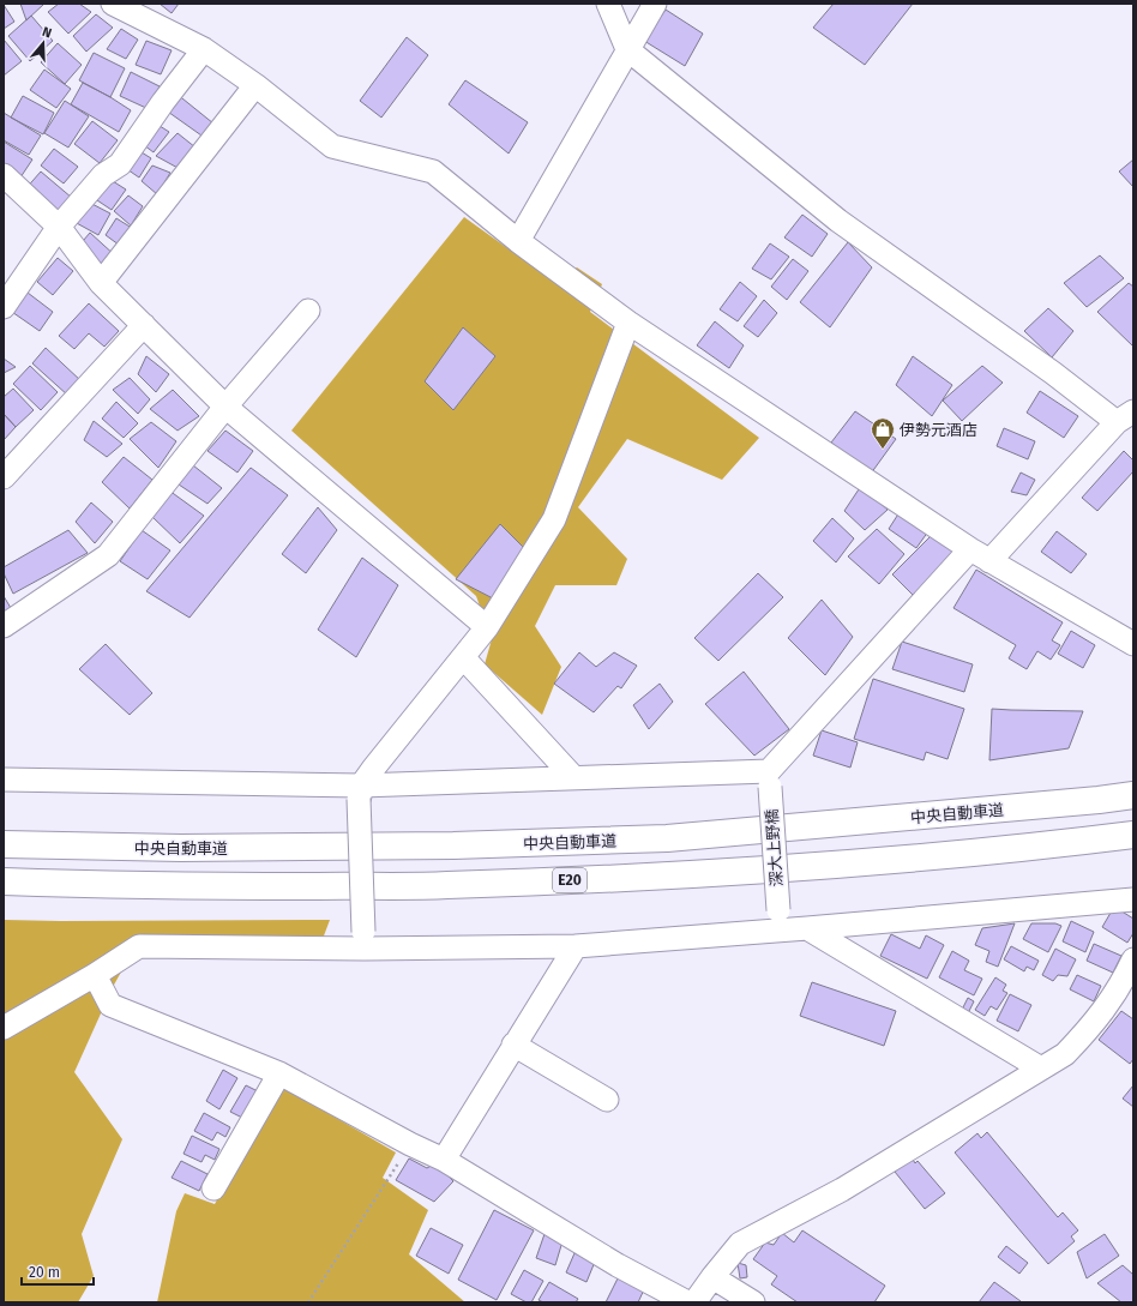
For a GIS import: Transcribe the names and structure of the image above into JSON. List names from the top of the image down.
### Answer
{
  "streets": {
    "highway": ["中央自動車道", "E20"],
    "street": ["深大上野橋"]
  },
  "places": {
    "shop": ["伊勢元酒店"]
  },
  "scale_bar": "20 m",
  "north": "top"
}
